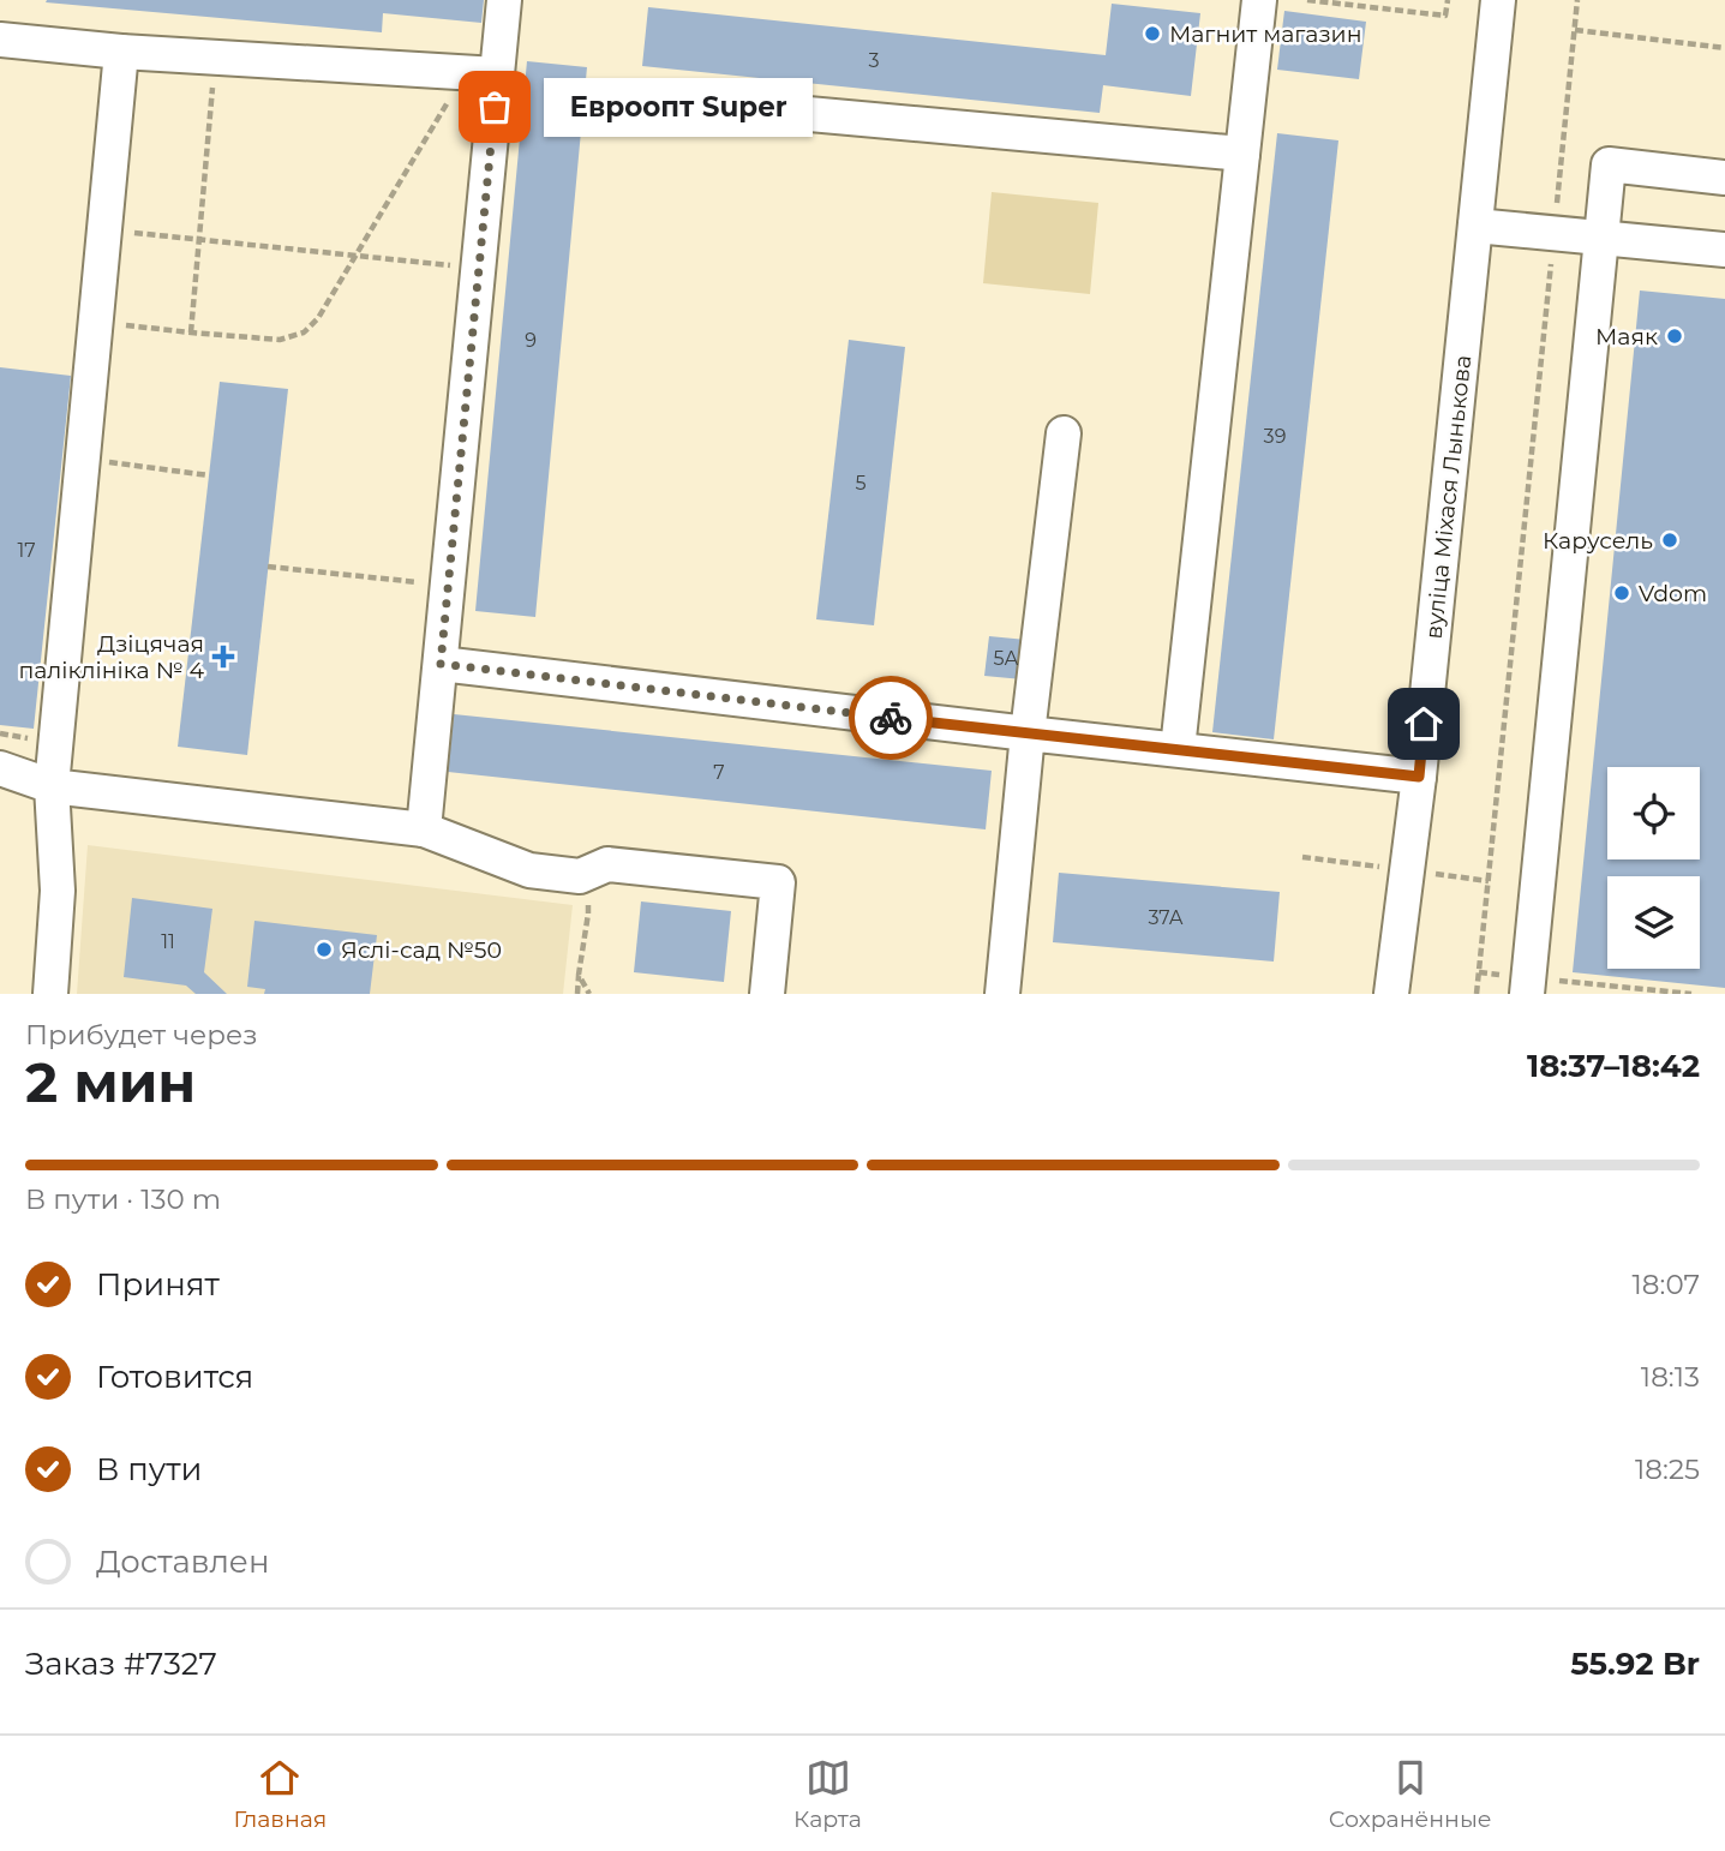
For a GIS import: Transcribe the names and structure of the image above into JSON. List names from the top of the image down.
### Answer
{
  "streets": {
    "street": ["вуліца Міхася Лынькова"]
  },
  "places": {
    "other": [
      "Магнит магазин",
      "Евроопт Super",
      "Маяк",
      "Карусель",
      "Vdom",
      "Яслі-сад №50"
    ],
    "health": ["Дзіцячая паліклініка № 4"]
  },
  "house_numbers": [
    "3",
    "9",
    "39",
    "5",
    "17",
    "5А",
    "7",
    "37А",
    "11"
  ],
  "page": {
    "bubble": "Евроопт Super",
    "heading": ["2 мин", "Прибудет через", "18:37–18:42"],
    "panel": ["Заказ #7327", "55.92 Br"],
    "bar": "В пути · 130 m",
    "list": [
      ["Принят", "18:07"],
      ["Готовится", "18:13"],
      ["В пути", "18:25"],
      "Доставлен"
    ],
    "tabs": ["Главная", "Карта", "Сохранённые"]
  }
}
